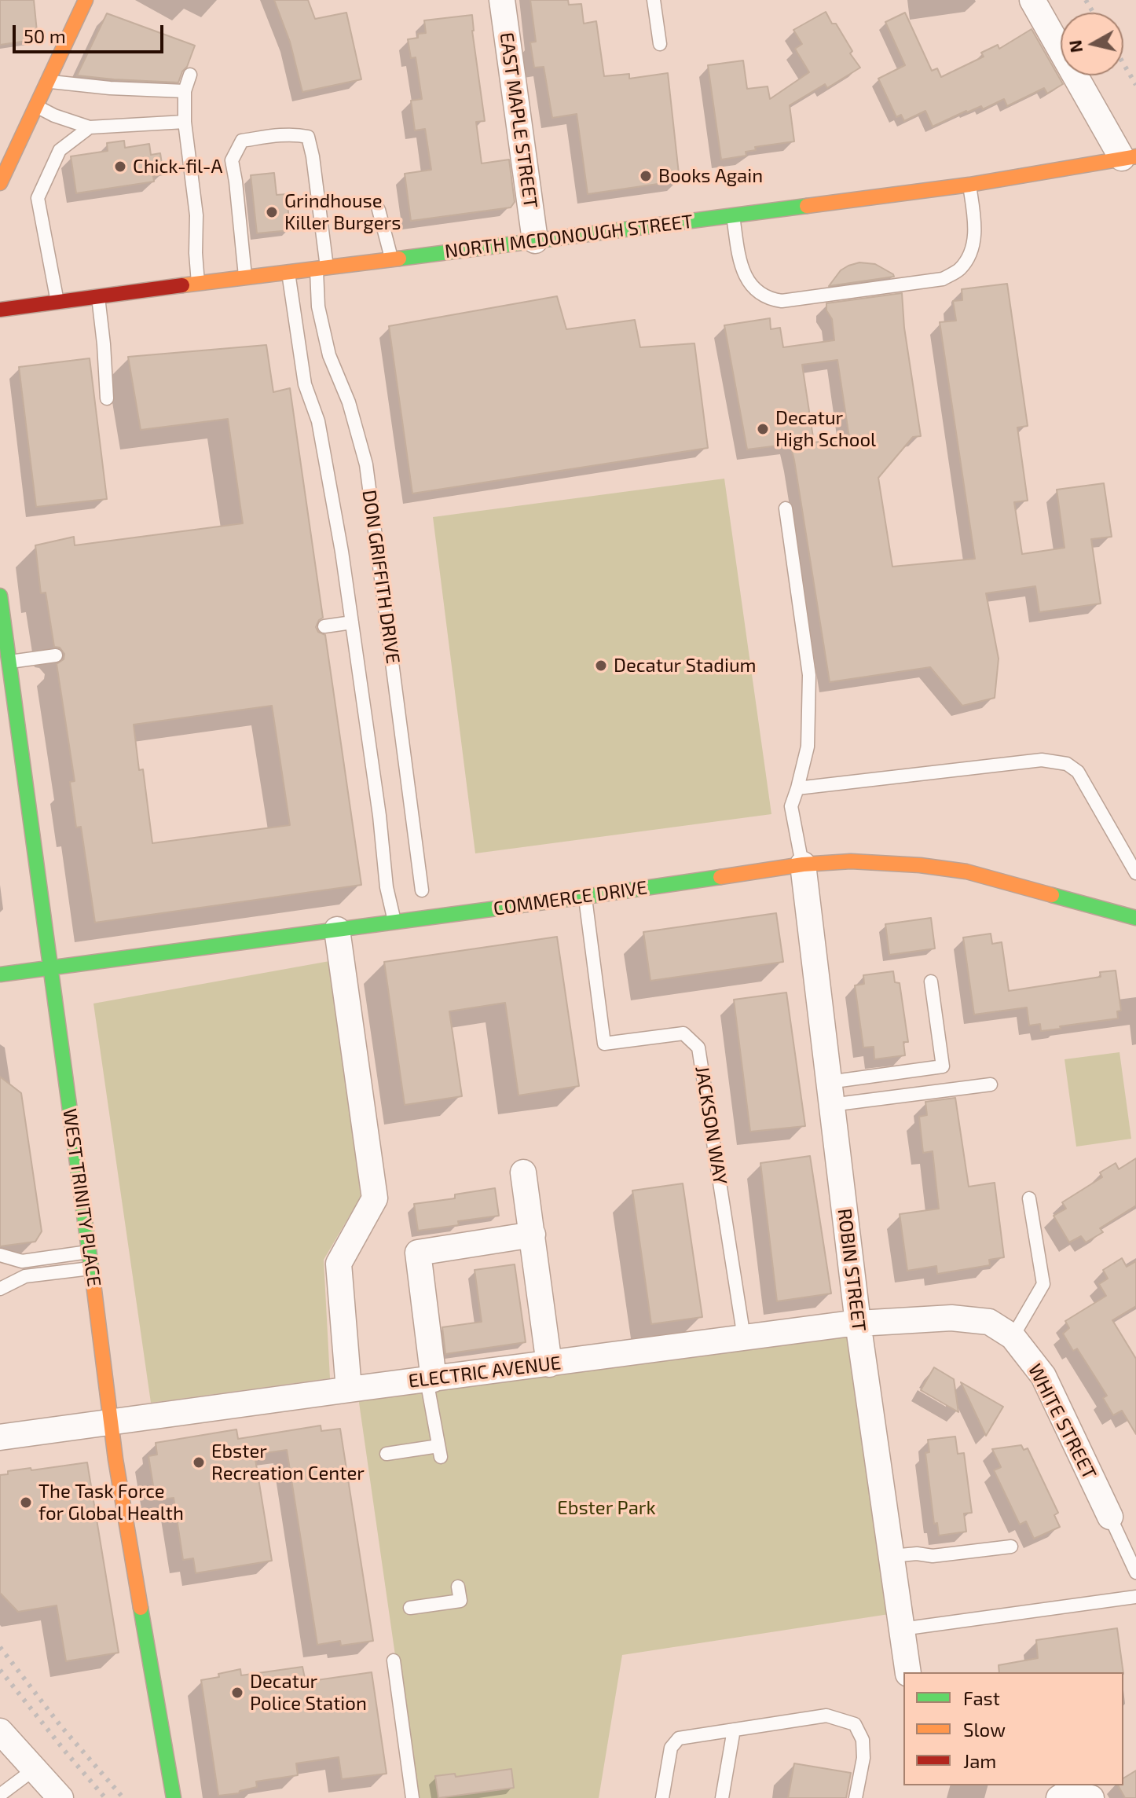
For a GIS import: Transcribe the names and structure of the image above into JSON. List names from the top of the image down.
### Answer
{
  "streets": {
    "street": [
      "EAST MAPLE STREET",
      "NORTH MCDONOUGH STREET",
      "COMMERCE DRIVE",
      "WEST TRINITY PLACE",
      "ROBIN STREET",
      "ELECTRIC AVENUE",
      "WHITE STREET"
    ],
    "lane": ["DON GRIFFITH DRIVE", "JACKSON WAY"]
  },
  "crossings": [
    ["EAST MAPLE STREET", "NORTH MCDONOUGH STREET"],
    ["NORTH MCDONOUGH STREET", "DON GRIFFITH DRIVE"],
    ["COMMERCE DRIVE", "JACKSON WAY"],
    ["COMMERCE DRIVE", "WEST TRINITY PLACE"],
    ["COMMERCE DRIVE", "ROBIN STREET"],
    ["JACKSON WAY", "ELECTRIC AVENUE"],
    ["WEST TRINITY PLACE", "ELECTRIC AVENUE"],
    ["ROBIN STREET", "ELECTRIC AVENUE"],
    ["ROBIN STREET", "WHITE STREET"],
    ["ELECTRIC AVENUE", "WHITE STREET"]
  ],
  "parks": ["Ebster Park"],
  "places": [
    "Chick-fil-A",
    "Books Again",
    "Grindhouse Killer Burgers",
    "Decatur High School",
    "Decatur Stadium",
    "Ebster Recreation Center",
    "The Task Force for Global Health",
    "Decatur Police Station"
  ],
  "legend": ["Fast", "Slow", "Jam"],
  "scale_bar": "50 m",
  "north": "left"
}
